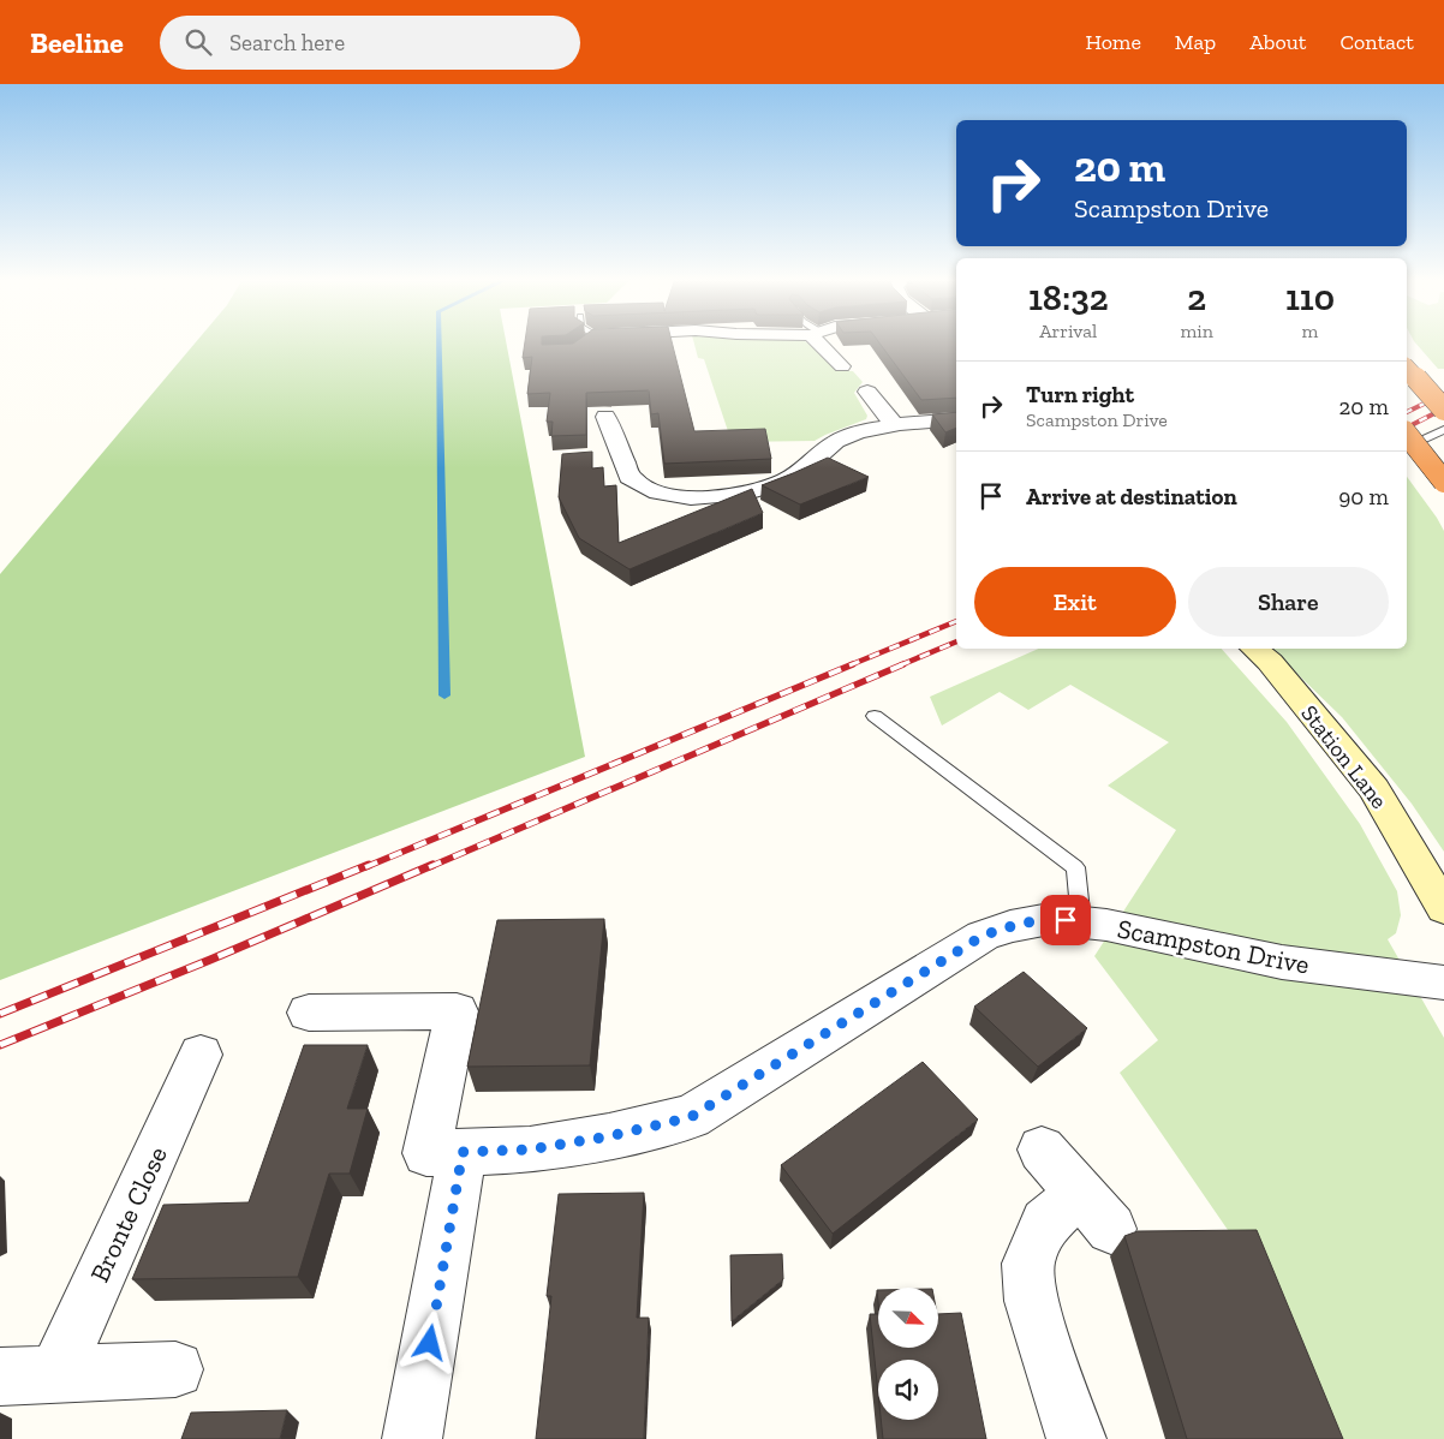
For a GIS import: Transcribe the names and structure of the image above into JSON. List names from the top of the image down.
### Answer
{
  "streets": {
    "street": ["Station Lane", "Scampston Drive", "Bronte Close"]
  },
  "north": "bottom right",
  "page": {
    "header": "Beeline",
    "search": "Search here",
    "nav": [
      "Home",
      "Map",
      "About",
      "Contact"
    ],
    "turn": ["20 m", "Scampston Drive"],
    "eta": [
      "18:32",
      "Arrival",
      "2",
      "min",
      "110",
      "m"
    ],
    "list": [
      {
        "name": "Turn right",
        "note": "Scampston Drive",
        "value": "20 m"
      },
      {
        "name": "Arrive at destination",
        "value": "90 m"
      }
    ],
    "buttons": ["Exit", "Share"]
  }
}
